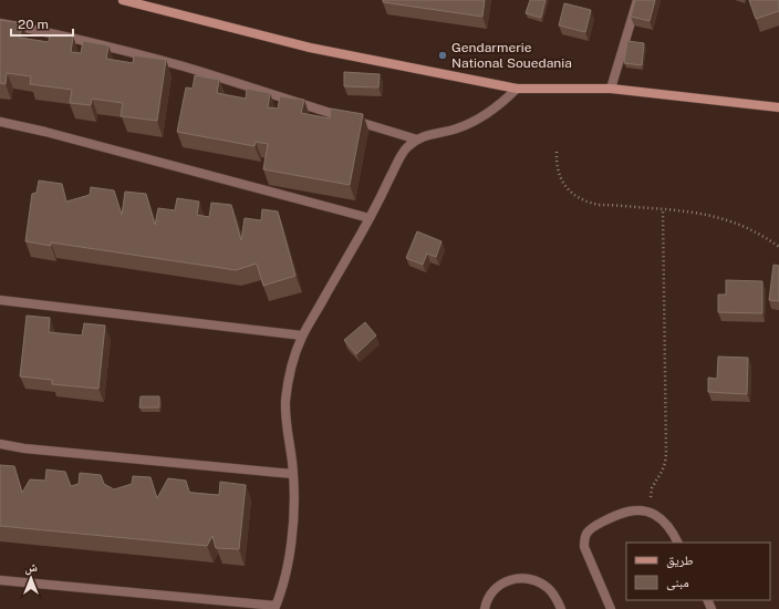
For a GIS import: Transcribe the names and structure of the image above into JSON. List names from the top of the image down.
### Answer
{
  "places": ["Gendarmerie National Souedania"],
  "legend": ["طريق", "مبنى"],
  "scale_bar": "20 m",
  "north": "top"
}
